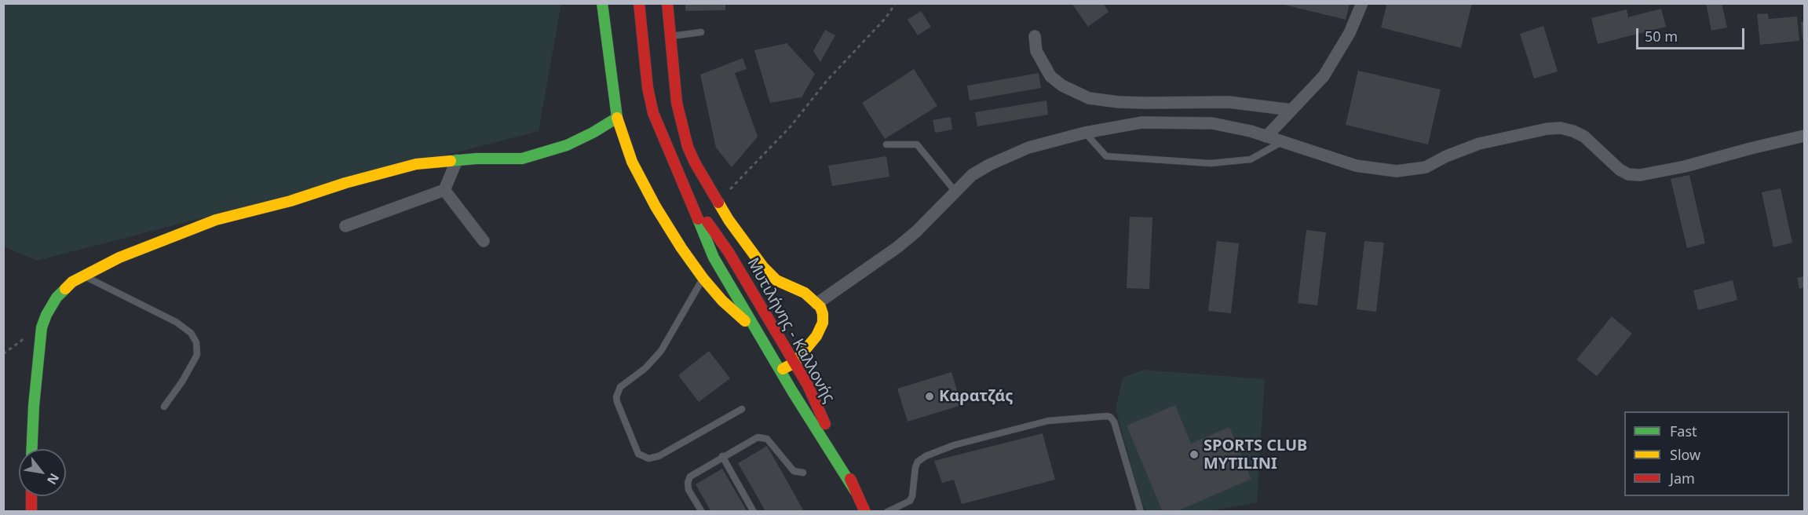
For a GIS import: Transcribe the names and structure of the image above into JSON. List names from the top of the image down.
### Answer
{
  "streets": {
    "street": ["Μυτιλήνης - Καλλονής"]
  },
  "places": ["Καρατζάς", "SPORTS CLUB MYTILINI"],
  "legend": ["Fast", "Slow", "Jam"],
  "scale_bar": "50 m",
  "north": "bottom right"
}
